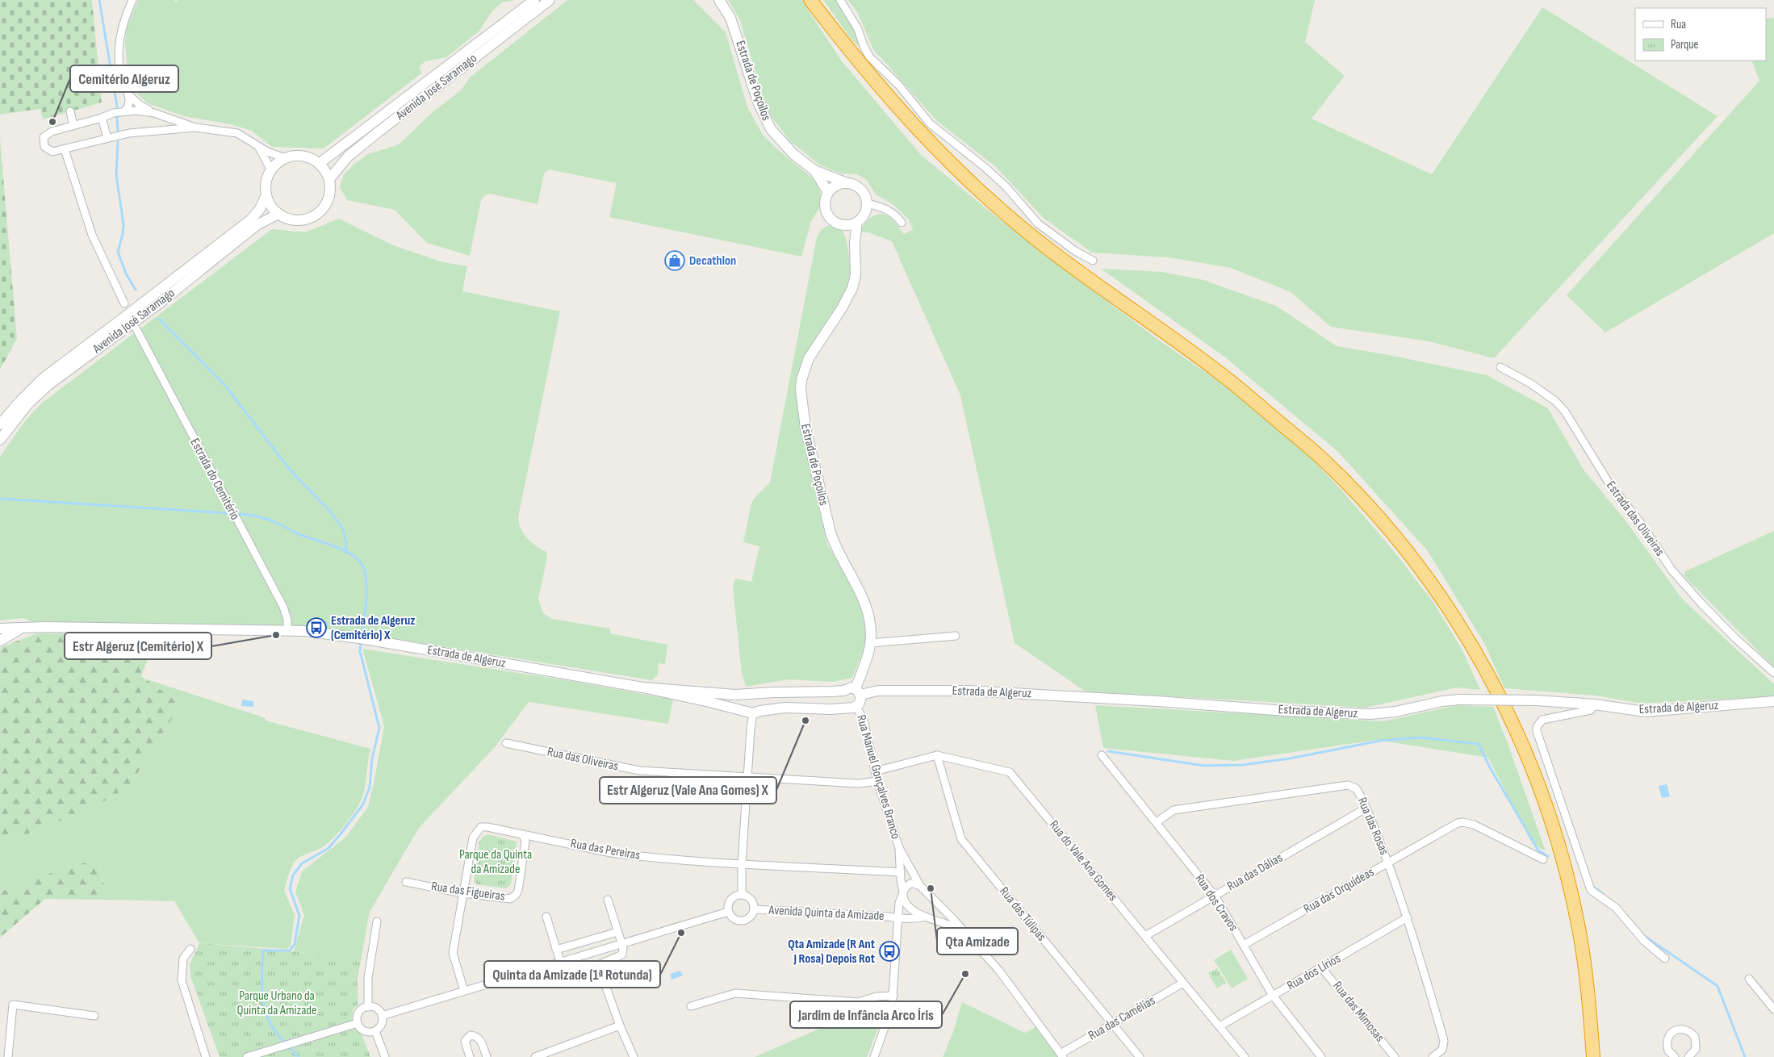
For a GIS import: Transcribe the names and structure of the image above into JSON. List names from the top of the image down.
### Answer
{
  "streets": {
    "main road": ["Estrada de Poçoilos", "Avenida José Saramago", "Estrada de Algeruz"],
    "street": [
      "Estrada do Cemitério",
      "Estrada das Oliveiras",
      "Rua das Oliveiras",
      "Rua Manuel Gonçalves Branco",
      "Rua das Rosas",
      "Rua das Pereiras",
      "Rua do Vale Ana Gomes",
      "Rua das Dálias",
      "Rua das Orquídeas",
      "Rua das Figueiras",
      "Rua dos Cravos",
      "Avenida Quinta da Amizade",
      "Rua das Túlipas",
      "Rua dos Lírios",
      "Rua das Mimosas",
      "Rua das Camélias"
    ]
  },
  "crossings": [
    ["Estrada de Poçoilos", "Estrada de Algeruz"],
    ["Estrada de Poçoilos", "Rua Manuel Gonçalves Branco"],
    ["Estrada do Cemitério", "Estrada de Algeruz"],
    ["Estrada de Algeruz", "Rua Manuel Gonçalves Branco"],
    ["Rua das Oliveiras", "Rua Manuel Gonçalves Branco"],
    ["Rua Manuel Gonçalves Branco", "Rua das Pereiras"],
    ["Rua Manuel Gonçalves Branco", "Rua do Vale Ana Gomes"],
    ["Rua Manuel Gonçalves Branco", "Avenida Quinta da Amizade"],
    ["Rua Manuel Gonçalves Branco", "Rua das Camélias"],
    ["Rua das Rosas", "Rua das Dálias"],
    ["Rua das Rosas", "Rua das Orquídeas"],
    ["Rua das Rosas", "Rua dos Cravos"],
    ["Rua das Rosas", "Rua dos Lírios"],
    ["Rua das Pereiras", "Rua das Figueiras"],
    ["Rua do Vale Ana Gomes", "Rua das Dálias"],
    ["Rua do Vale Ana Gomes", "Rua das Túlipas"],
    ["Rua do Vale Ana Gomes", "Rua dos Lírios"],
    ["Rua do Vale Ana Gomes", "Rua das Camélias"],
    ["Rua das Dálias", "Rua dos Cravos"],
    ["Rua das Orquídeas", "Rua dos Cravos"],
    ["Rua dos Cravos", "Rua dos Lírios"],
    ["Rua das Túlipas", "Rua das Camélias"],
    ["Rua dos Lírios", "Rua das Mimosas"]
  ],
  "parks": ["Parque da Quinta da Amizade", "Parque Urbano da Quinta da Amizade"],
  "places": {
    "other": [
      "Cemitério Algeruz",
      "Estr Algeruz (Cemitério) X",
      "Estr Algeruz (Vale Ana Gomes) X",
      "Qta Amizade",
      "Quinta da Amizade (1ª Rotunda)",
      "Jardim de Infância Arco Íris"
    ],
    "shop": ["Decathlon"],
    "bus stop": ["Estrada de Algeruz (Cemitério) X", "Qta Amizade (R Ant J Rosa) Depois Rot"]
  },
  "legend": ["Rua", "Parque"]
}
